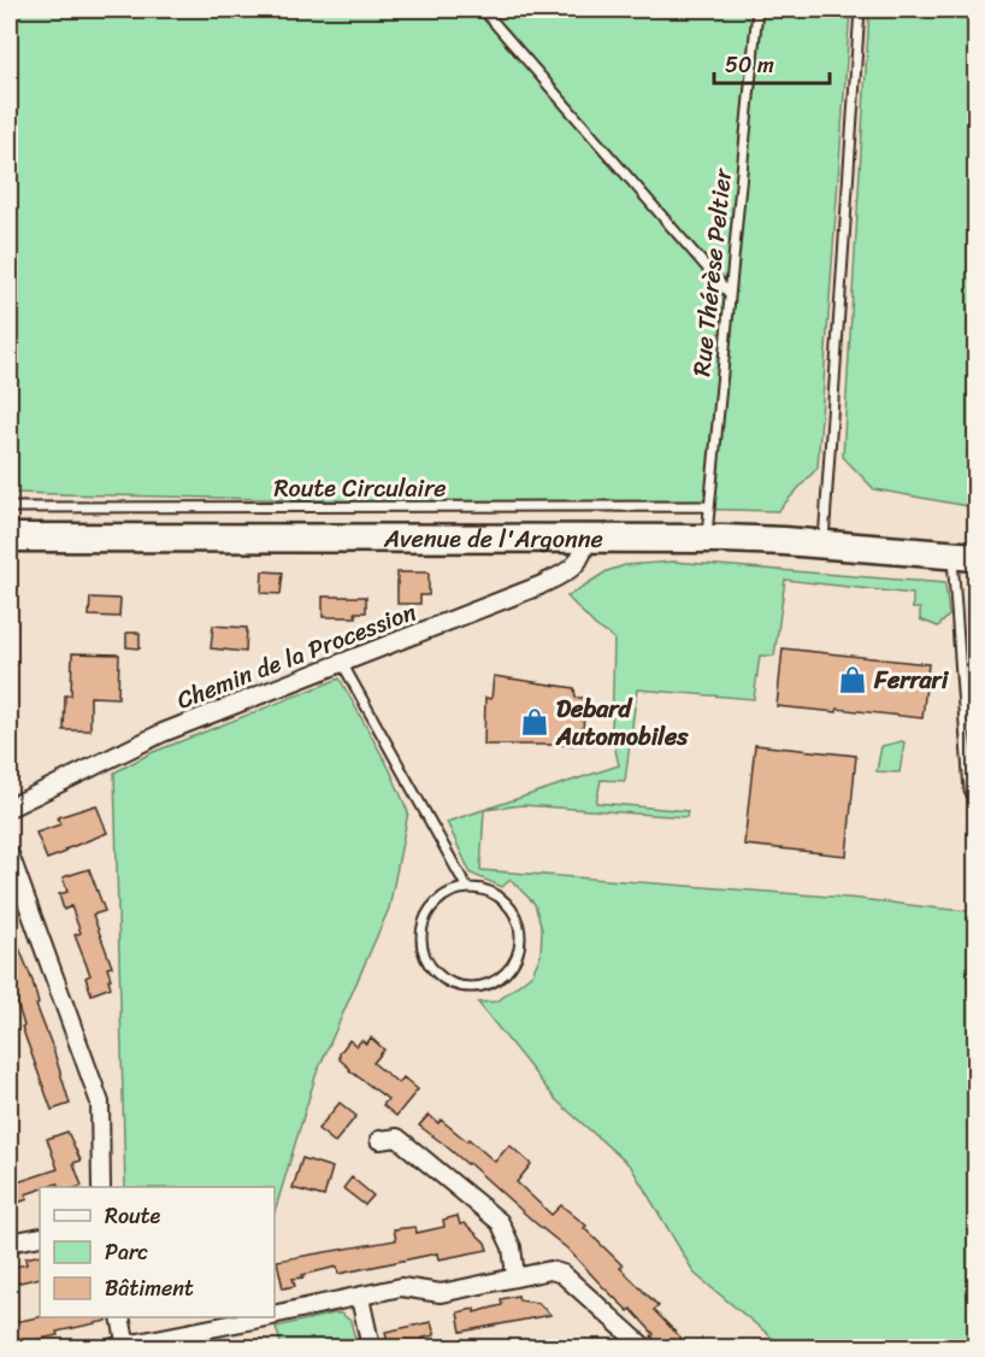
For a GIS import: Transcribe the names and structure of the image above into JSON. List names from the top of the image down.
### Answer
{
  "streets": {
    "main road": ["Avenue de l'Argonne"],
    "street": ["Chemin de la Procession"],
    "lane": ["Rue Thérèse Peltier", "Route Circulaire"]
  },
  "crossings": [
    ["Rue Thérèse Peltier", "Route Circulaire"],
    ["Rue Thérèse Peltier", "Avenue de l'Argonne"],
    ["Avenue de l'Argonne", "Chemin de la Procession"]
  ],
  "places": {
    "shop": ["Ferrari", "Debard Automobiles"]
  },
  "legend": ["Route", "Parc", "Bâtiment"],
  "scale_bar": "50 m"
}
